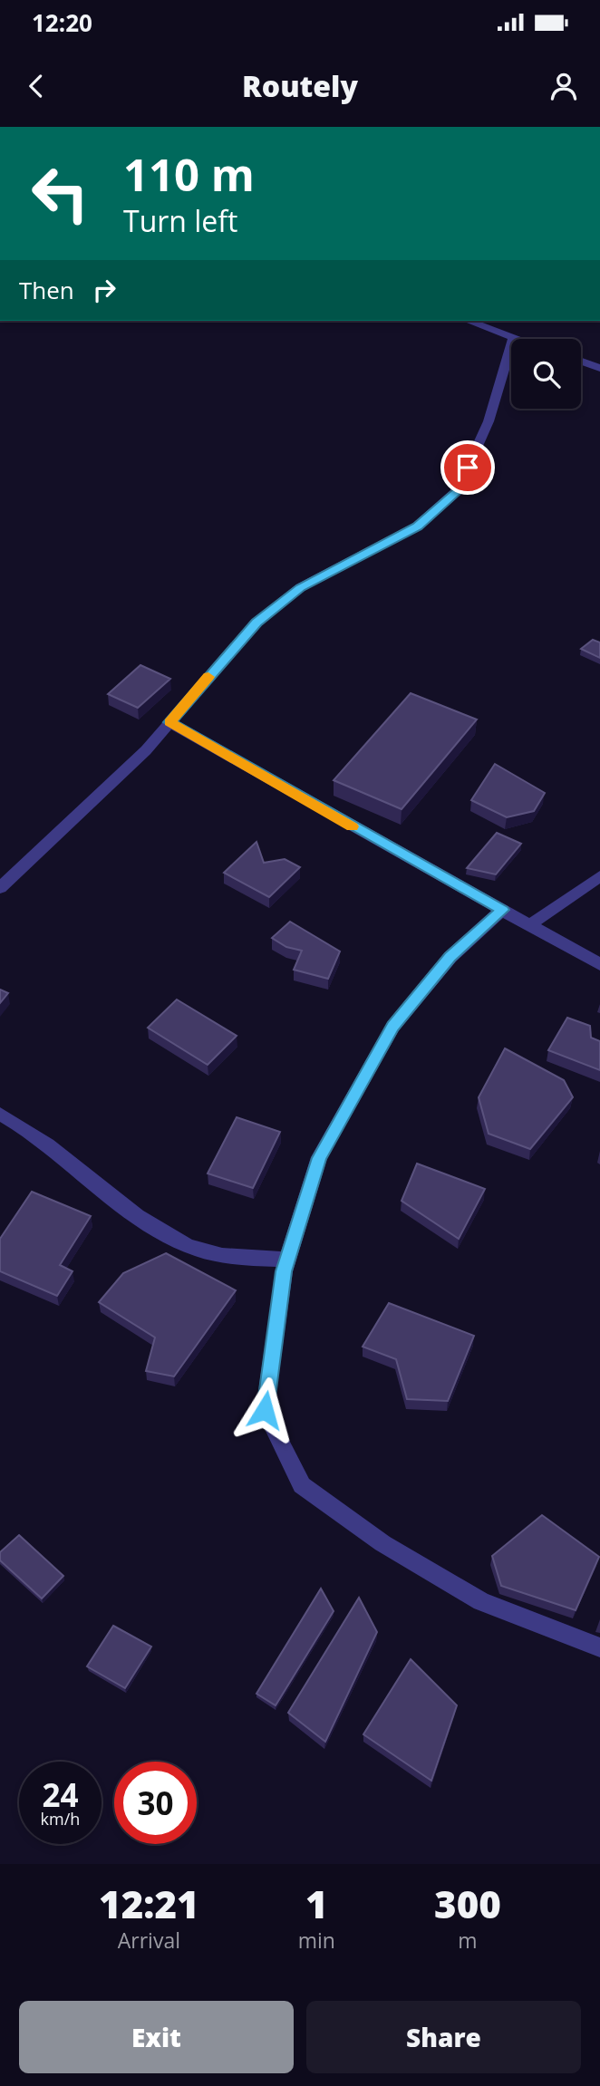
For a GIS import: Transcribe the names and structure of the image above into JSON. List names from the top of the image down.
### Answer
{
  "page": {
    "status": "12:20",
    "header": "Routely",
    "turn": ["110 m", "Turn left"],
    "then": "Then",
    "speed": "24 km/h",
    "limit": "30",
    "eta": [
      "12:21",
      "Arrival",
      "1",
      "min",
      "300",
      "m"
    ],
    "buttons": ["Exit", "Share"]
  }
}
